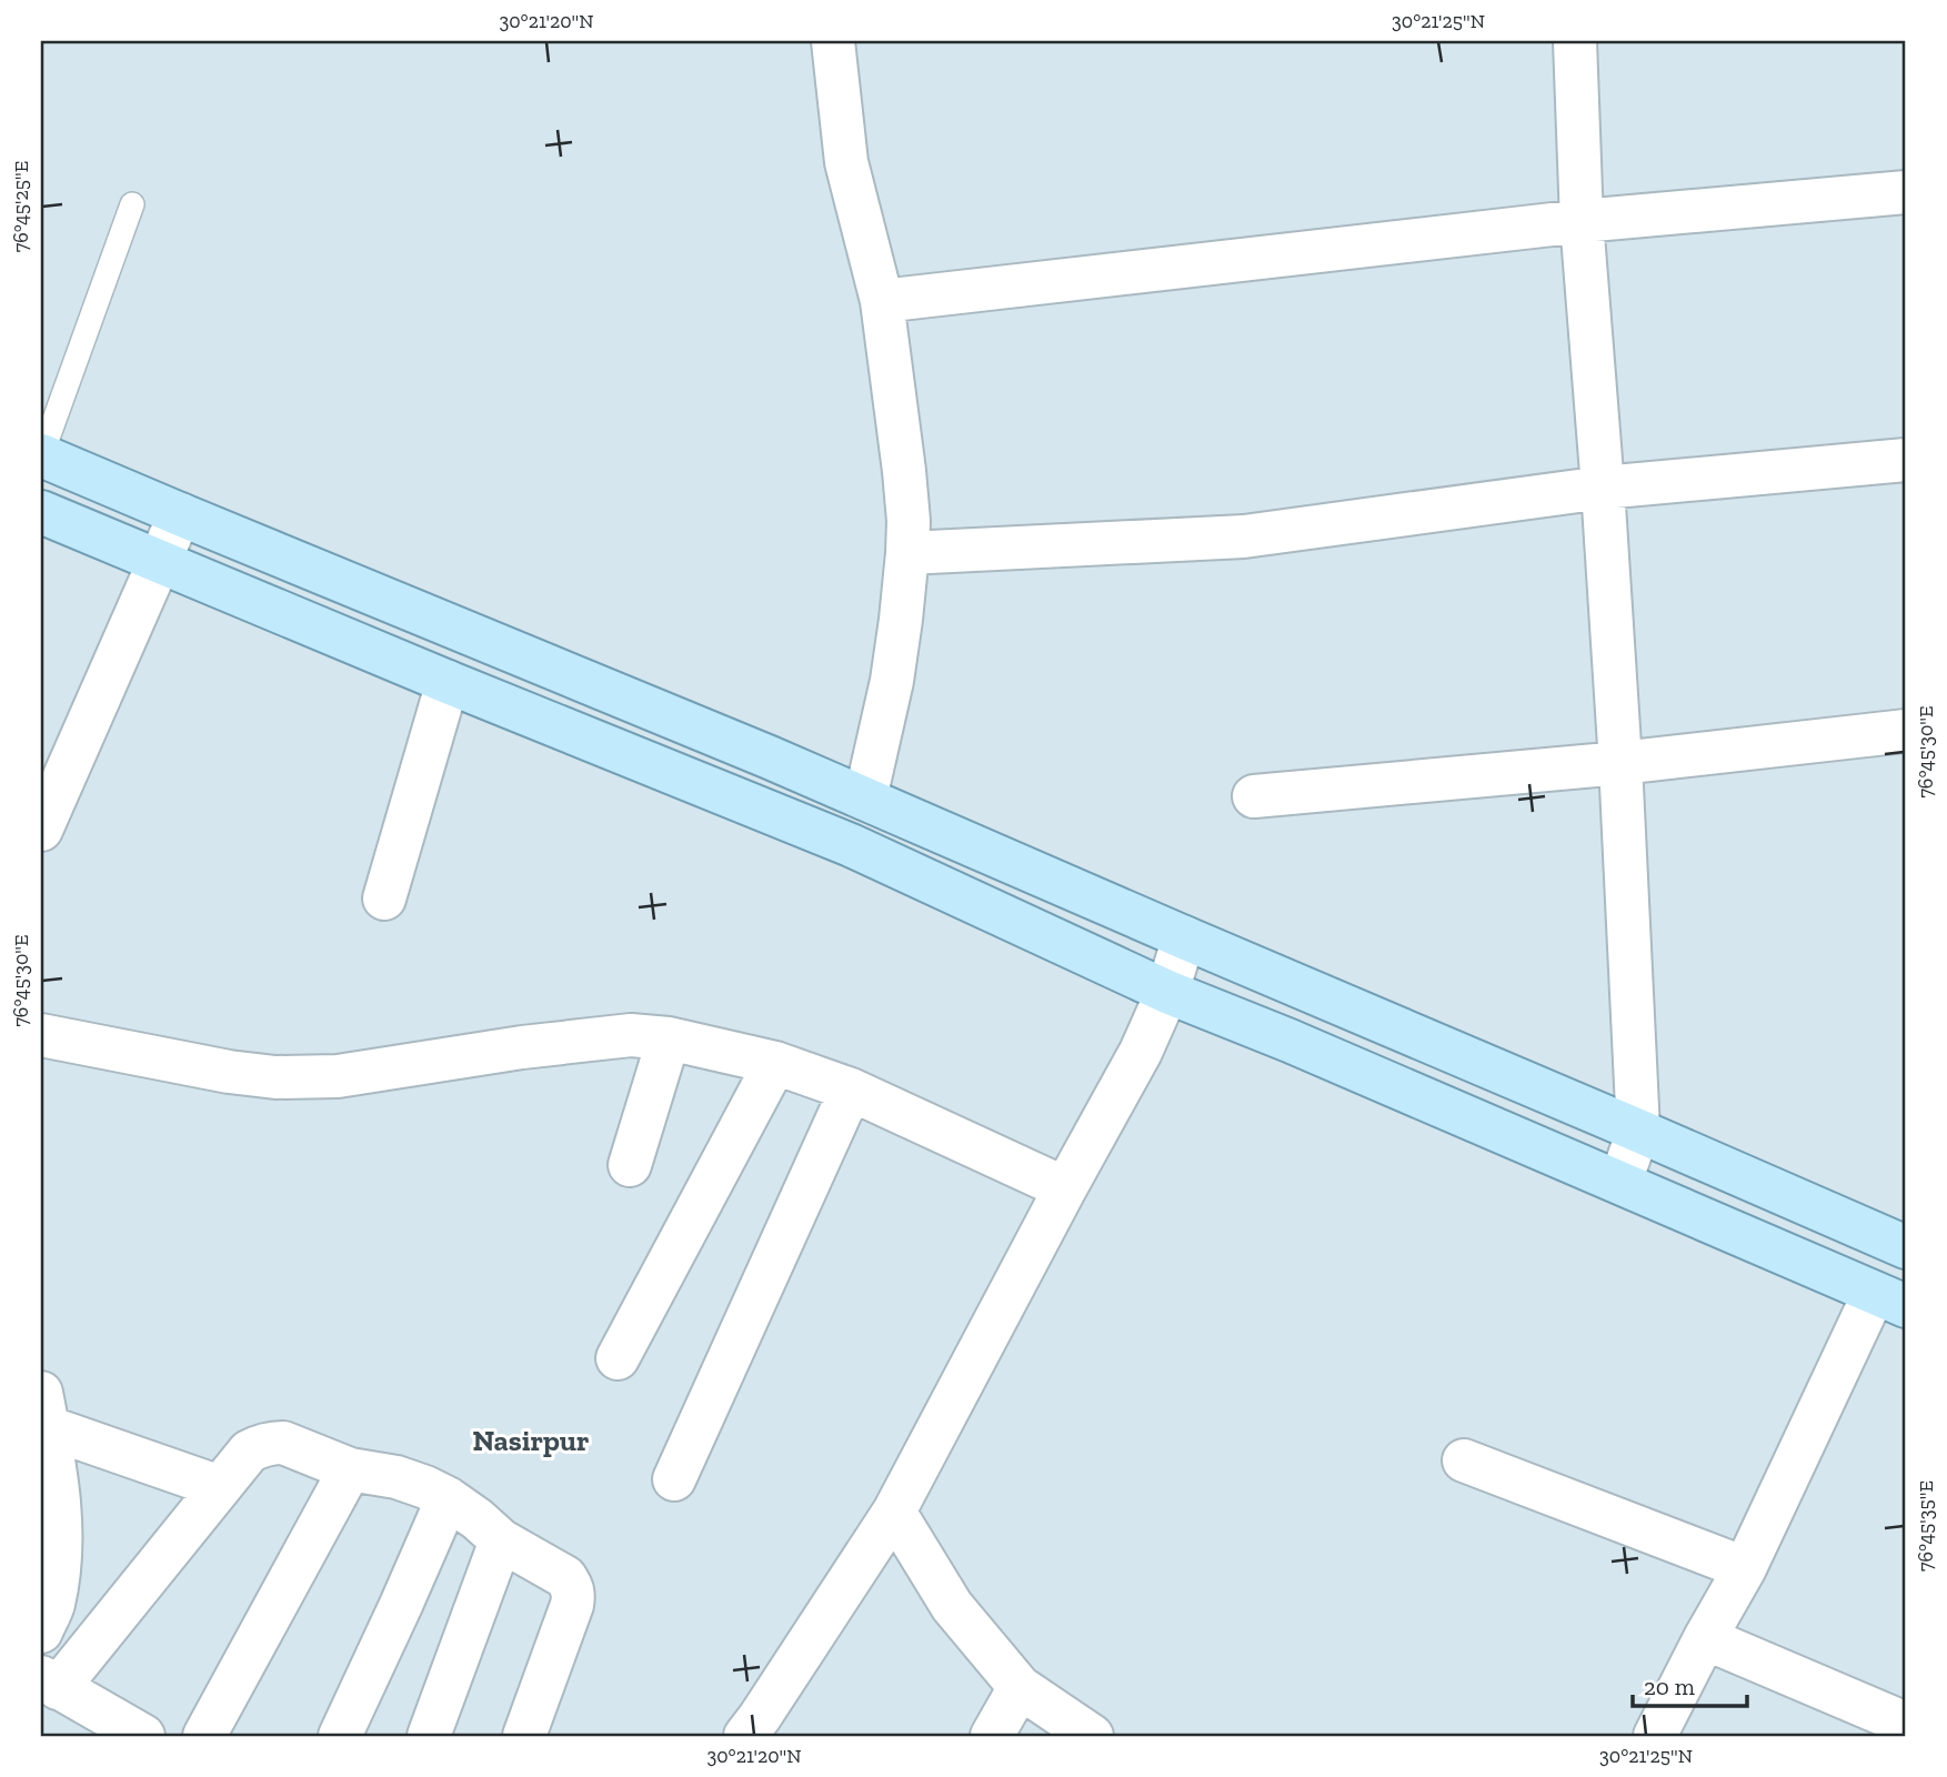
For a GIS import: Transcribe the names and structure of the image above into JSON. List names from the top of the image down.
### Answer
{
  "districts": ["Nasirpur"],
  "scale_bar": "20 m",
  "coordinates": [
    "30°21'20\"N",
    "30°21'25\"N",
    "76°45'25\"E",
    "76°45'30\"E",
    "76°45'35\"E"
  ]
}
